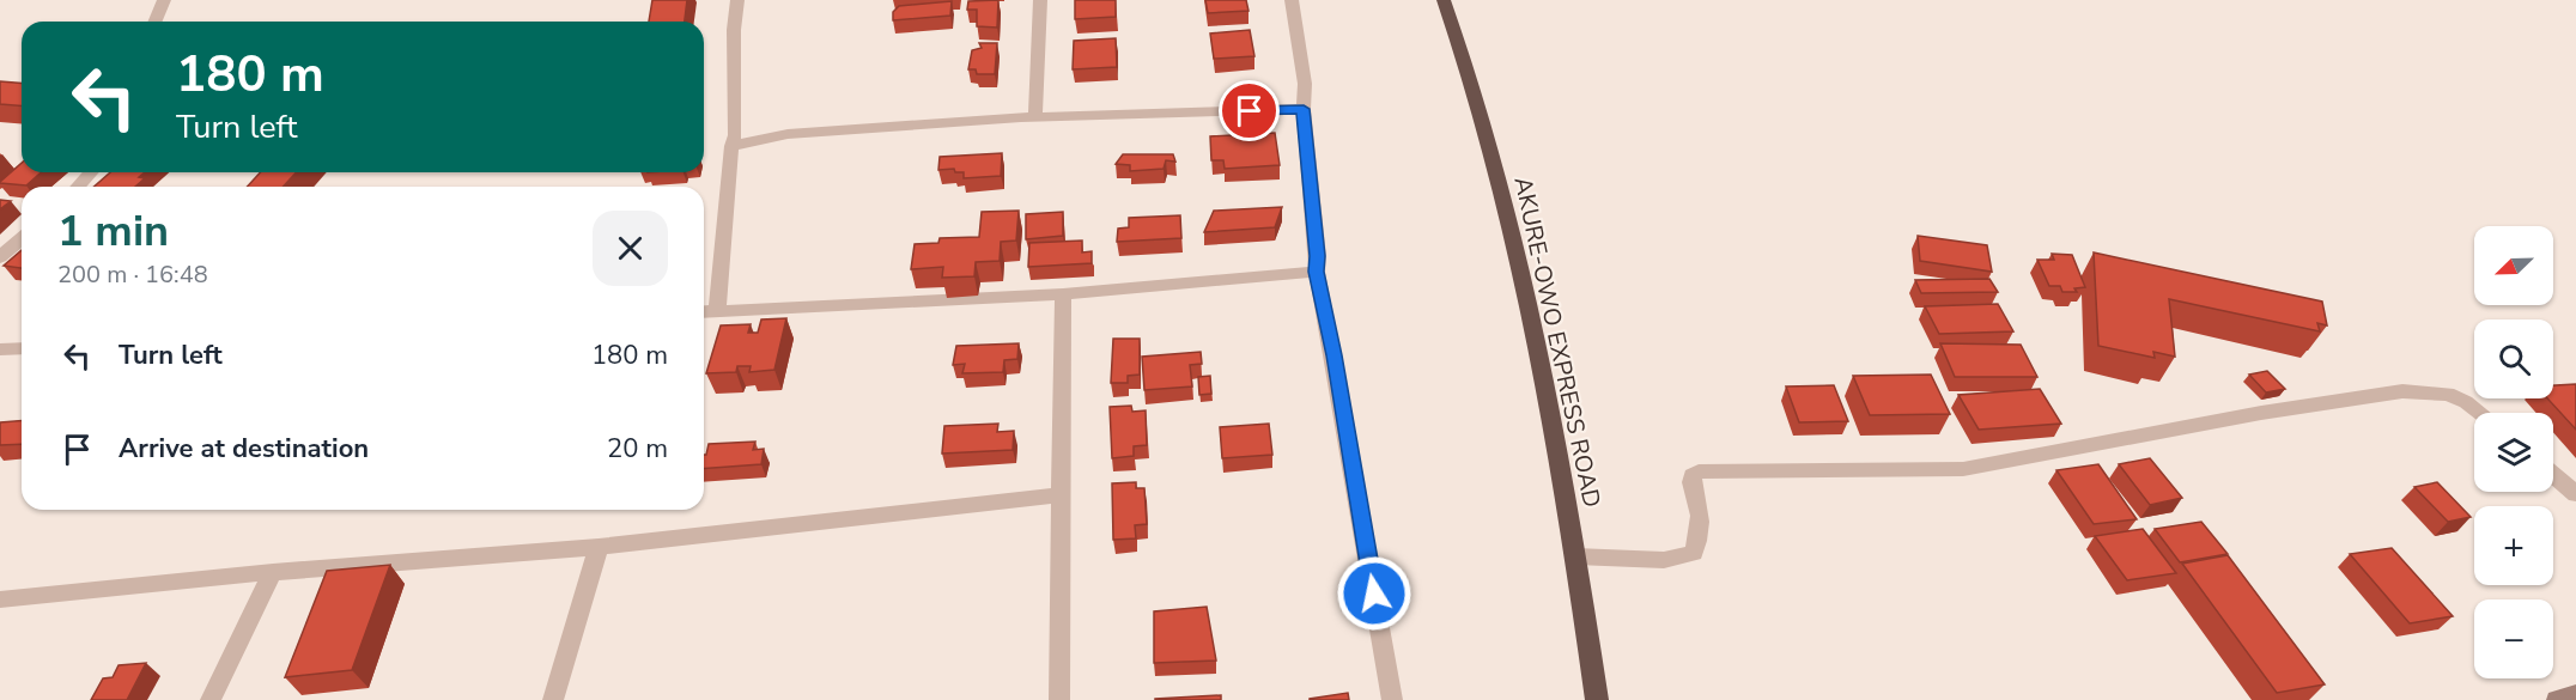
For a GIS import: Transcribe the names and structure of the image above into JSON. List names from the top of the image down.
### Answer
{
  "streets": {
    "highway": ["AKURE-OWO EXPRESS ROAD"]
  },
  "north": "bottom left",
  "page": {
    "turn": ["180 m", "Turn left"],
    "heading": ["1 min", "200 m · 16:48"],
    "map_buttons": ["+", "−"],
    "list": [
      {
        "name": "Turn left",
        "value": "180 m"
      },
      {
        "name": "Arrive at destination",
        "value": "20 m"
      }
    ]
  }
}
